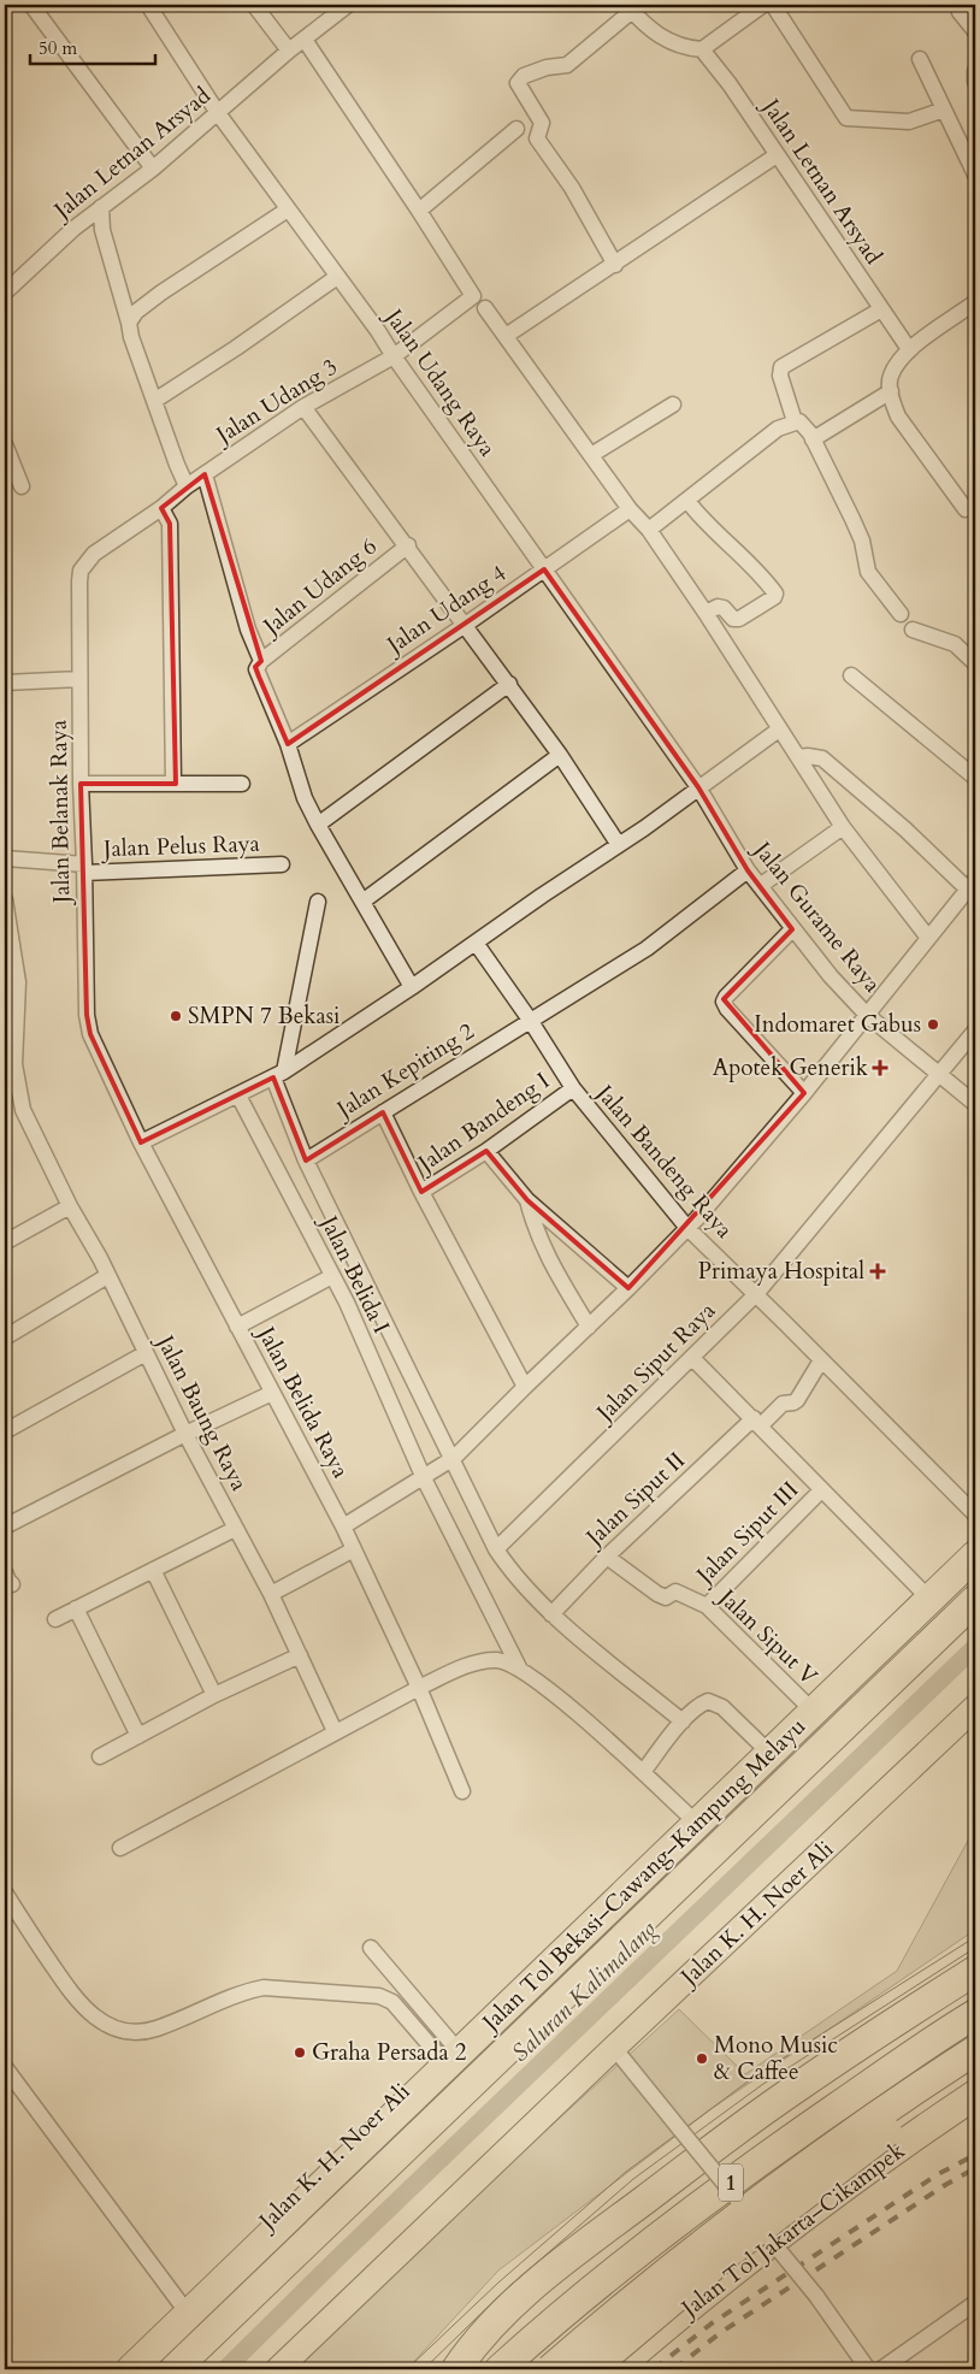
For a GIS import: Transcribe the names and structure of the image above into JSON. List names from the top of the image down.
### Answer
{
  "streets": {
    "highway": ["Jalan Tol Bekasi–Cawang–Kampung Melayu", "1", "Jalan Tol Jakarta–Cikampek"],
    "main road": ["Jalan K. H. Noer Ali"],
    "street": [
      "Jalan Letnan Arsyad",
      "Jalan Udang Raya",
      "Jalan Udang 3",
      "Jalan Udang 6",
      "Jalan Udang 4",
      "Jalan Belanak Raya",
      "Jalan Pelus Raya",
      "Jalan Gurame Raya",
      "Jalan Kepiting 2",
      "Jalan Bandeng I",
      "Jalan Bandeng Raya",
      "Jalan Belida I",
      "Jalan Siput Raya",
      "Jalan Belida Raya",
      "Jalan Baung Raya",
      "Jalan Siput II",
      "Jalan Siput III",
      "Jalan Siput V"
    ]
  },
  "crossings": [
    ["Jalan Letnan Arsyad", "Jalan Udang Raya"],
    ["Jalan Udang Raya", "Jalan Udang 3"],
    ["Jalan Udang Raya", "Jalan Udang 4"],
    ["Jalan Udang Raya", "Jalan Gurame Raya"],
    ["Jalan Udang 3", "Jalan Belanak Raya"],
    ["Jalan Belanak Raya", "Jalan Pelus Raya"],
    ["Jalan Belanak Raya", "Jalan Belida Raya"],
    ["Jalan Gurame Raya", "Jalan Kepiting 2"],
    ["Jalan Gurame Raya", "Jalan Siput Raya"],
    ["Jalan Kepiting 2", "Jalan Bandeng Raya"],
    ["Jalan Bandeng I", "Jalan Bandeng Raya"],
    ["Jalan Bandeng Raya", "Jalan Siput Raya"],
    ["Jalan Bandeng Raya", "Jalan Siput II"],
    ["Jalan Siput II", "Jalan Siput V"],
    ["Jalan Siput III", "Jalan Siput V"],
    ["Jalan Siput V", "Jalan K. H. Noer Ali"]
  ],
  "water": ["Saluran Kalimalang"],
  "places": {
    "other": [
      "SMPN 7 Bekasi",
      "Indomaret Gabus",
      "Graha Persada 2",
      "Mono Music & Caffee"
    ],
    "health": ["Apotek Generik", "Primaya Hospital"]
  },
  "scale_bar": "50 m"
}
